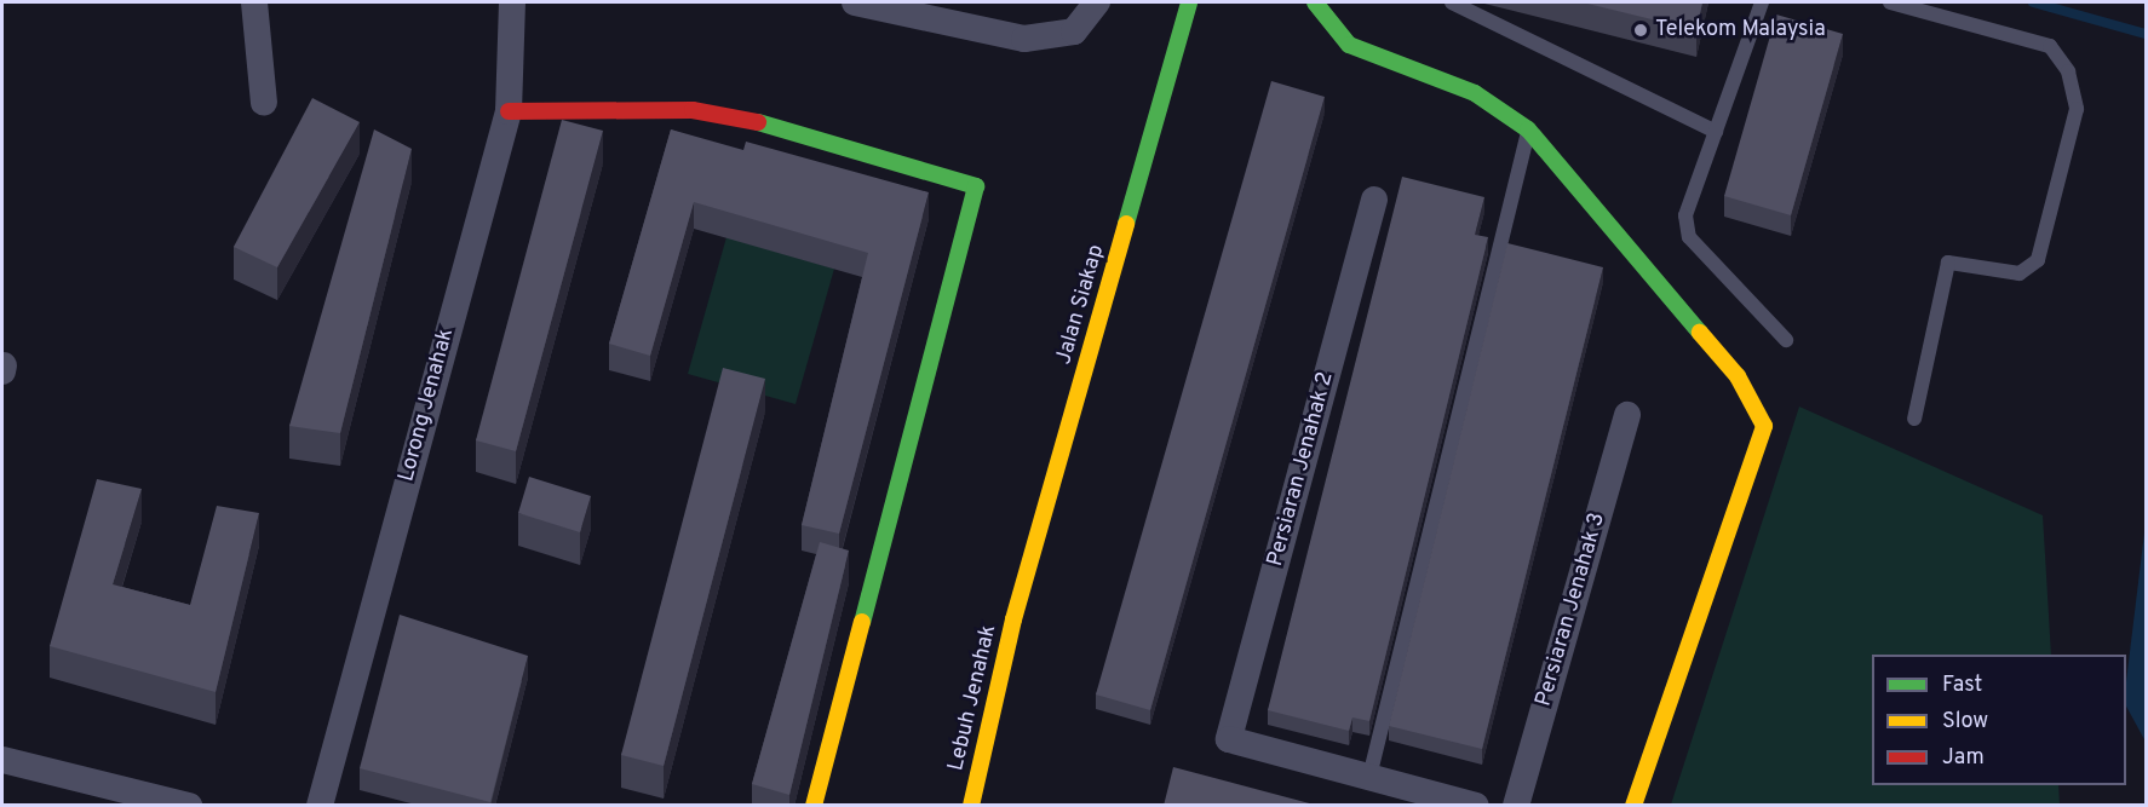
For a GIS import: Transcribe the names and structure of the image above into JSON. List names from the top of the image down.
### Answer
{
  "streets": {
    "street": [
      "Jalan Siakap",
      "Lorong Jenahak",
      "Persiaran Jenahak 2",
      "Persiaran Jenahak 3",
      "Lebuh Jenahak"
    ]
  },
  "crossings": [
    ["Jalan Siakap", "Lebuh Jenahak"]
  ],
  "places": ["Telekom Malaysia"],
  "legend": ["Fast", "Slow", "Jam"]
}
